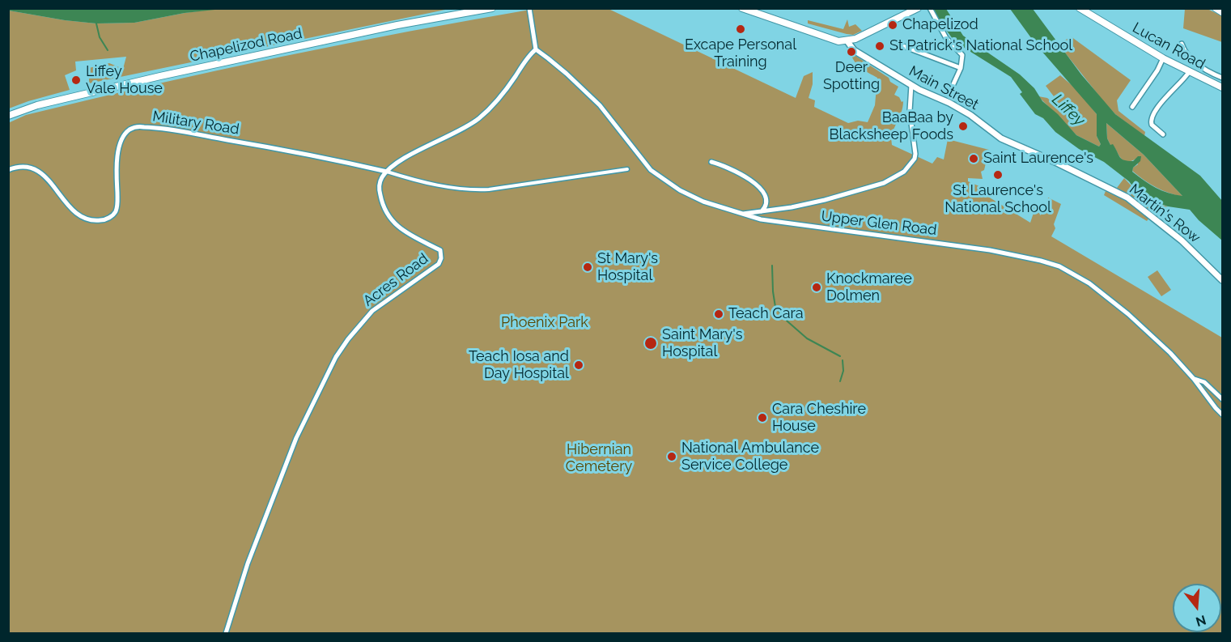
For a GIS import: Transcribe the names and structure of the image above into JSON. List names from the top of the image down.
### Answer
{
  "streets": {
    "main road": ["Chapelizod Road", "Lucan Road"],
    "street": [
      "Main Street",
      "Military Road",
      "Martin's Row",
      "Upper Glen Road",
      "Acres Road"
    ]
  },
  "crossings": [
    ["Main Street", "Martin's Row"],
    ["Military Road", "Acres Road"]
  ],
  "water": ["Liffey"],
  "parks": ["Phoenix Park", "Hibernian Cemetery"],
  "places": [
    "Chapelizod",
    "Excape Personal Training",
    "St Patrick's National School",
    "Deer Spotting",
    "Liffey Vale House",
    "BaaBaa by Blacksheep Foods",
    "Saint Laurence's",
    "St Laurence's National School",
    "St Mary's Hospital",
    "Knockmaree Dolmen",
    "Teach Cara",
    "Saint Mary's Hospital",
    "Teach Iosa and Day Hospital",
    "Cara Cheshire House",
    "National Ambulance Service College"
  ],
  "north": "bottom"
}
